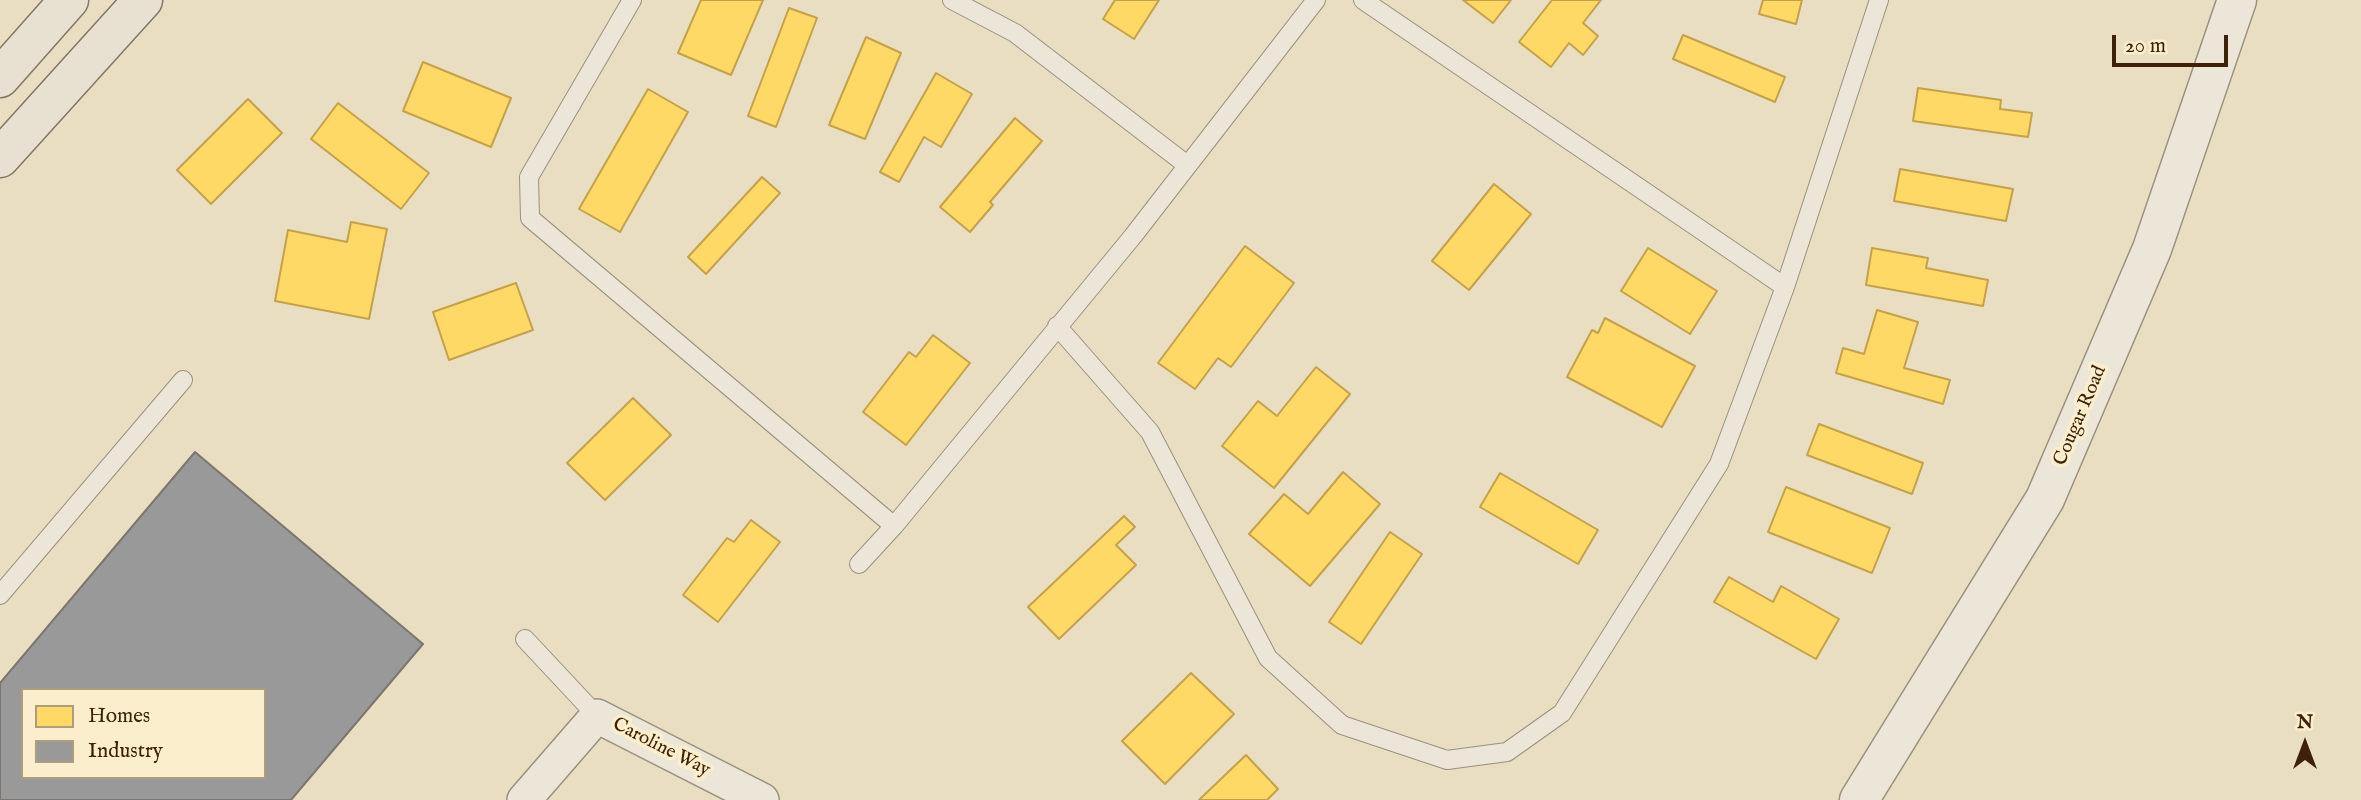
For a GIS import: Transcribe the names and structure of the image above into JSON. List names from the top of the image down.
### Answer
{
  "streets": {
    "street": ["Cougar Road", "Caroline Way"]
  },
  "legend": ["Homes", "Industry"],
  "scale_bar": "20 m",
  "north": "top"
}
